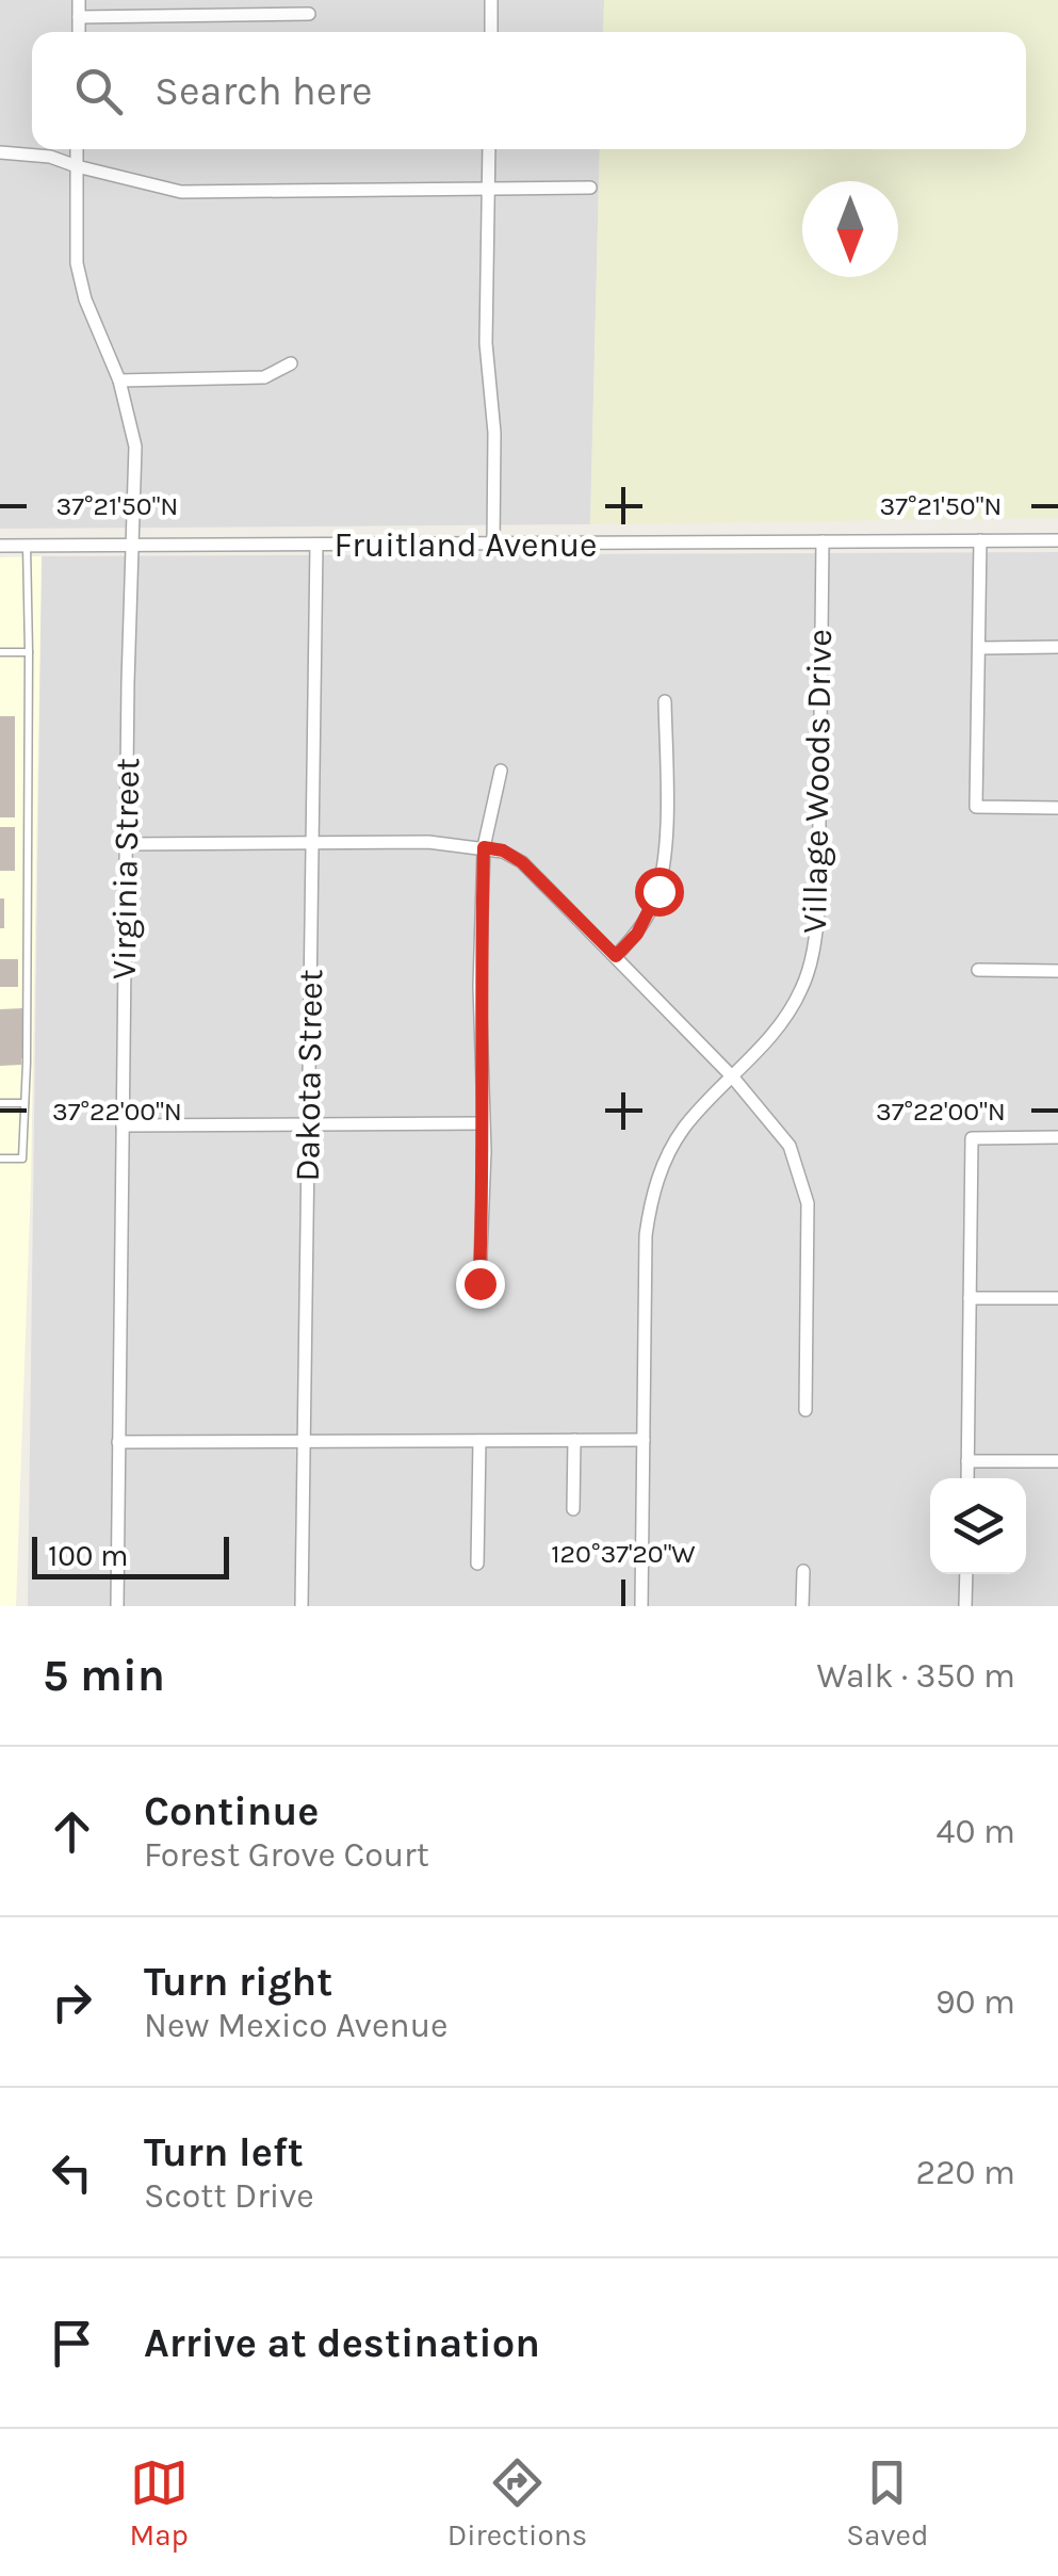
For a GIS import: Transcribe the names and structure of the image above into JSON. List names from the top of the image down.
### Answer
{
  "streets": {
    "street": [
      "Fruitland Avenue",
      "Village Woods Drive",
      "Virginia Street",
      "Dakota Street"
    ]
  },
  "crossings": [
    ["Fruitland Avenue", "Village Woods Drive"],
    ["Fruitland Avenue", "Virginia Street"],
    ["Fruitland Avenue", "Dakota Street"]
  ],
  "scale_bar": "100 m",
  "north": "bottom",
  "page": {
    "search": "Search here",
    "scale": "100 m",
    "heading": ["5 min", "Walk · 350 m"],
    "list": [
      ["Continue", "Forest Grove Court", "40 m"],
      ["Turn right", "New Mexico Avenue", "90 m"],
      ["Turn left", "Scott Drive", "220 m"],
      "Arrive at destination"
    ],
    "nav": ["Map", "Directions", "Saved"]
  },
  "coordinates": ["37°21'50\"N", "37°22'00\"N", "120°37'20\"W"]
}
